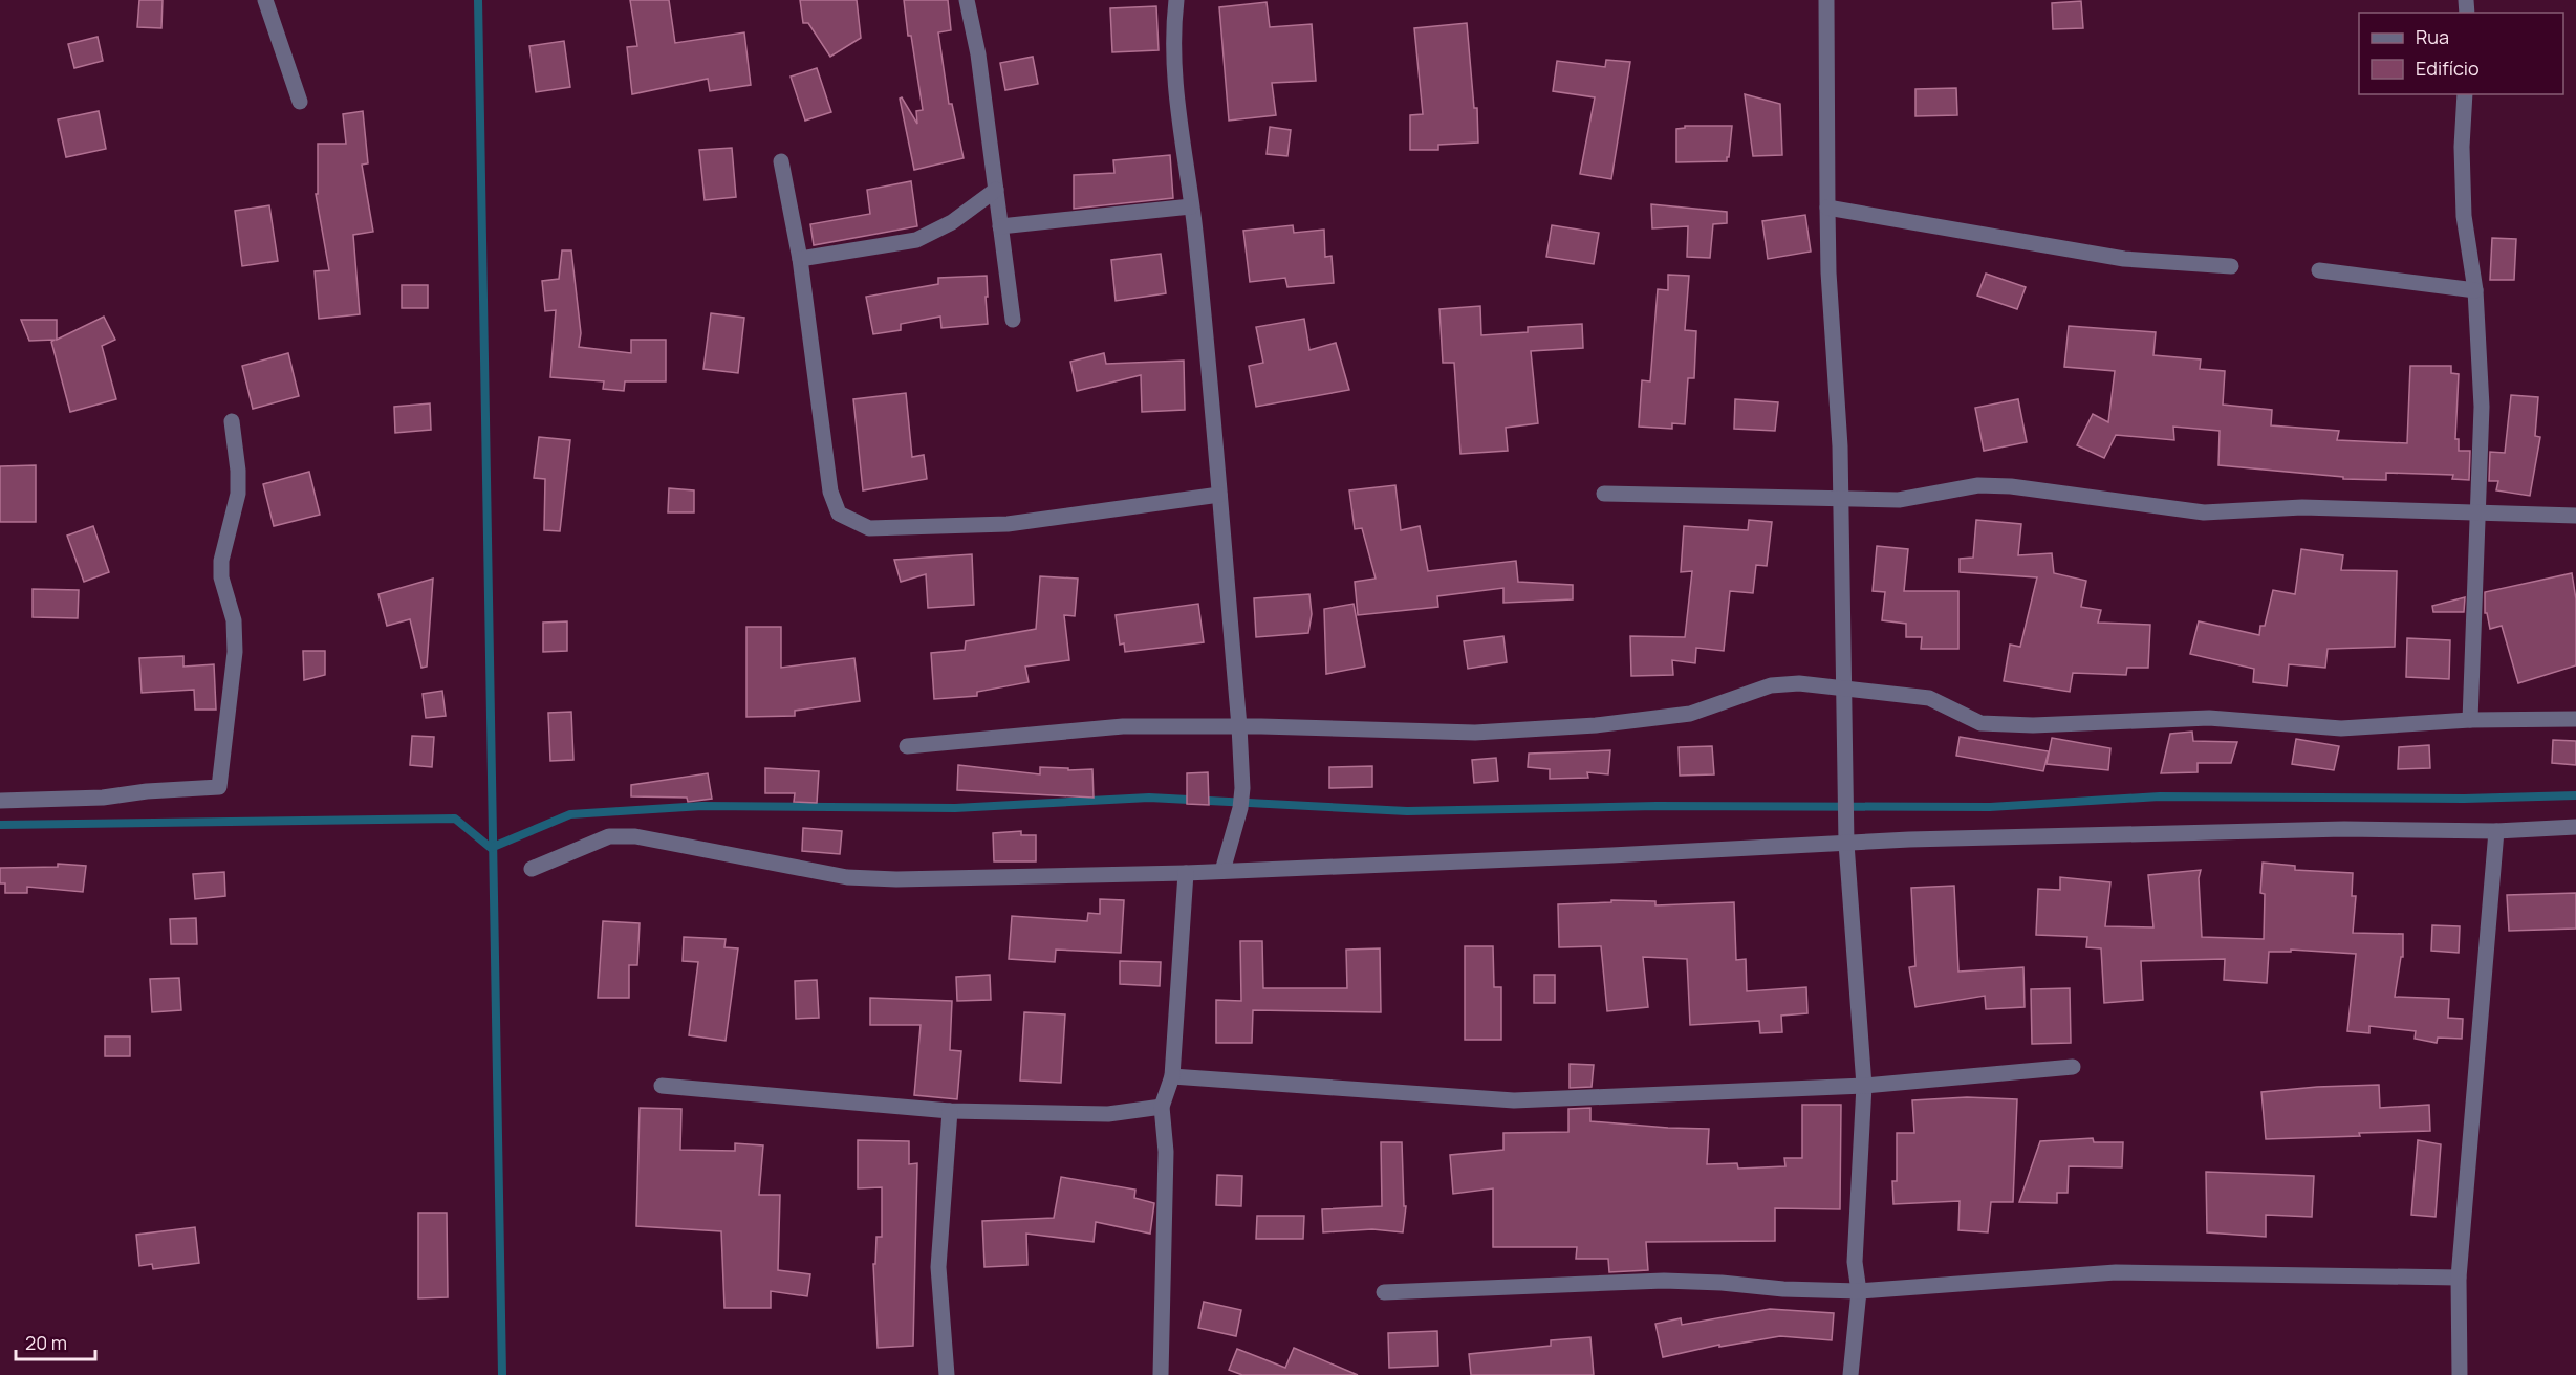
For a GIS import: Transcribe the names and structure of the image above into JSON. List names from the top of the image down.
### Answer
{
  "legend": ["Rua", "Edifício"],
  "scale_bar": "20 m"
}
